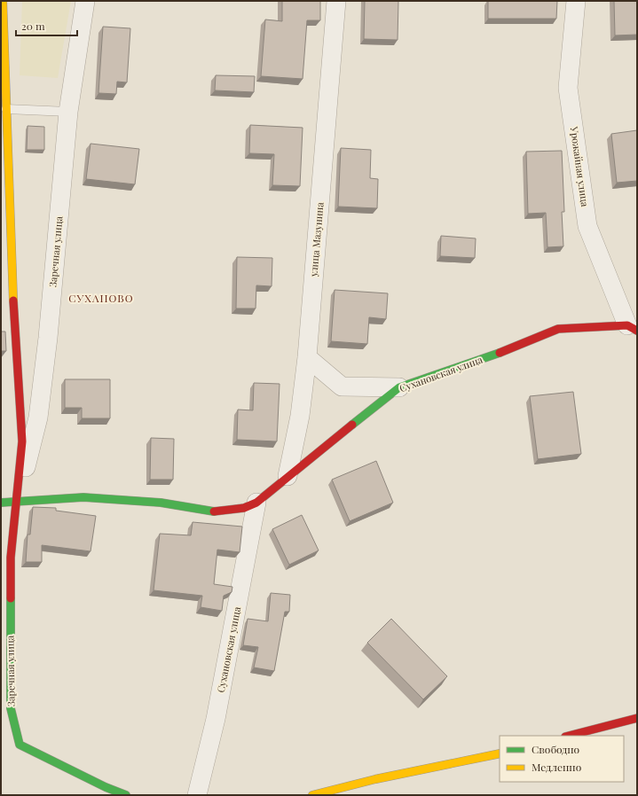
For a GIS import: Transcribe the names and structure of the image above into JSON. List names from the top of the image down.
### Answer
{
  "streets": {
    "street": [
      "Урожайная улица",
      "улица Мазунина",
      "Заречная улица",
      "Сухановская улица"
    ]
  },
  "crossings": [
    ["Урожайная улица", "Сухановская улица"],
    ["улица Мазунина", "Сухановская улица"],
    ["Заречная улица", "Сухановская улица"]
  ],
  "districts": ["СУХАНОВО"],
  "legend": ["Свободно", "Медленно"],
  "scale_bar": "20 m"
}
